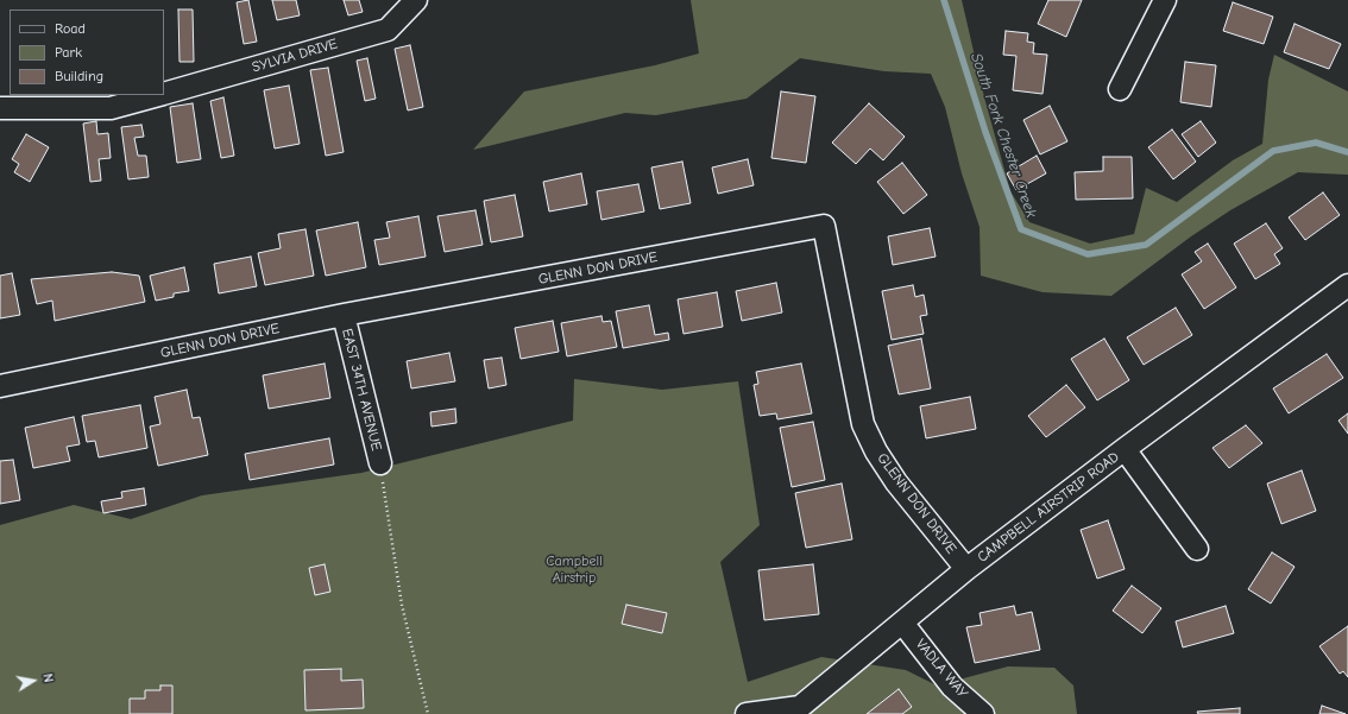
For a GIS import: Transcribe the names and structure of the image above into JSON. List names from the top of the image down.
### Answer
{
  "streets": {
    "street": [
      "SYLVIA DRIVE",
      "GLENN DON DRIVE",
      "EAST 34TH AVENUE",
      "CAMPBELL AIRSTRIP ROAD",
      "VADLA WAY"
    ]
  },
  "crossings": [
    ["GLENN DON DRIVE", "EAST 34TH AVENUE"],
    ["GLENN DON DRIVE", "CAMPBELL AIRSTRIP ROAD"],
    ["CAMPBELL AIRSTRIP ROAD", "VADLA WAY"]
  ],
  "water": ["South Fork Chester Creek"],
  "parks": ["Campbell Airstrip"],
  "legend": ["Road", "Park", "Building"],
  "north": "right"
}
